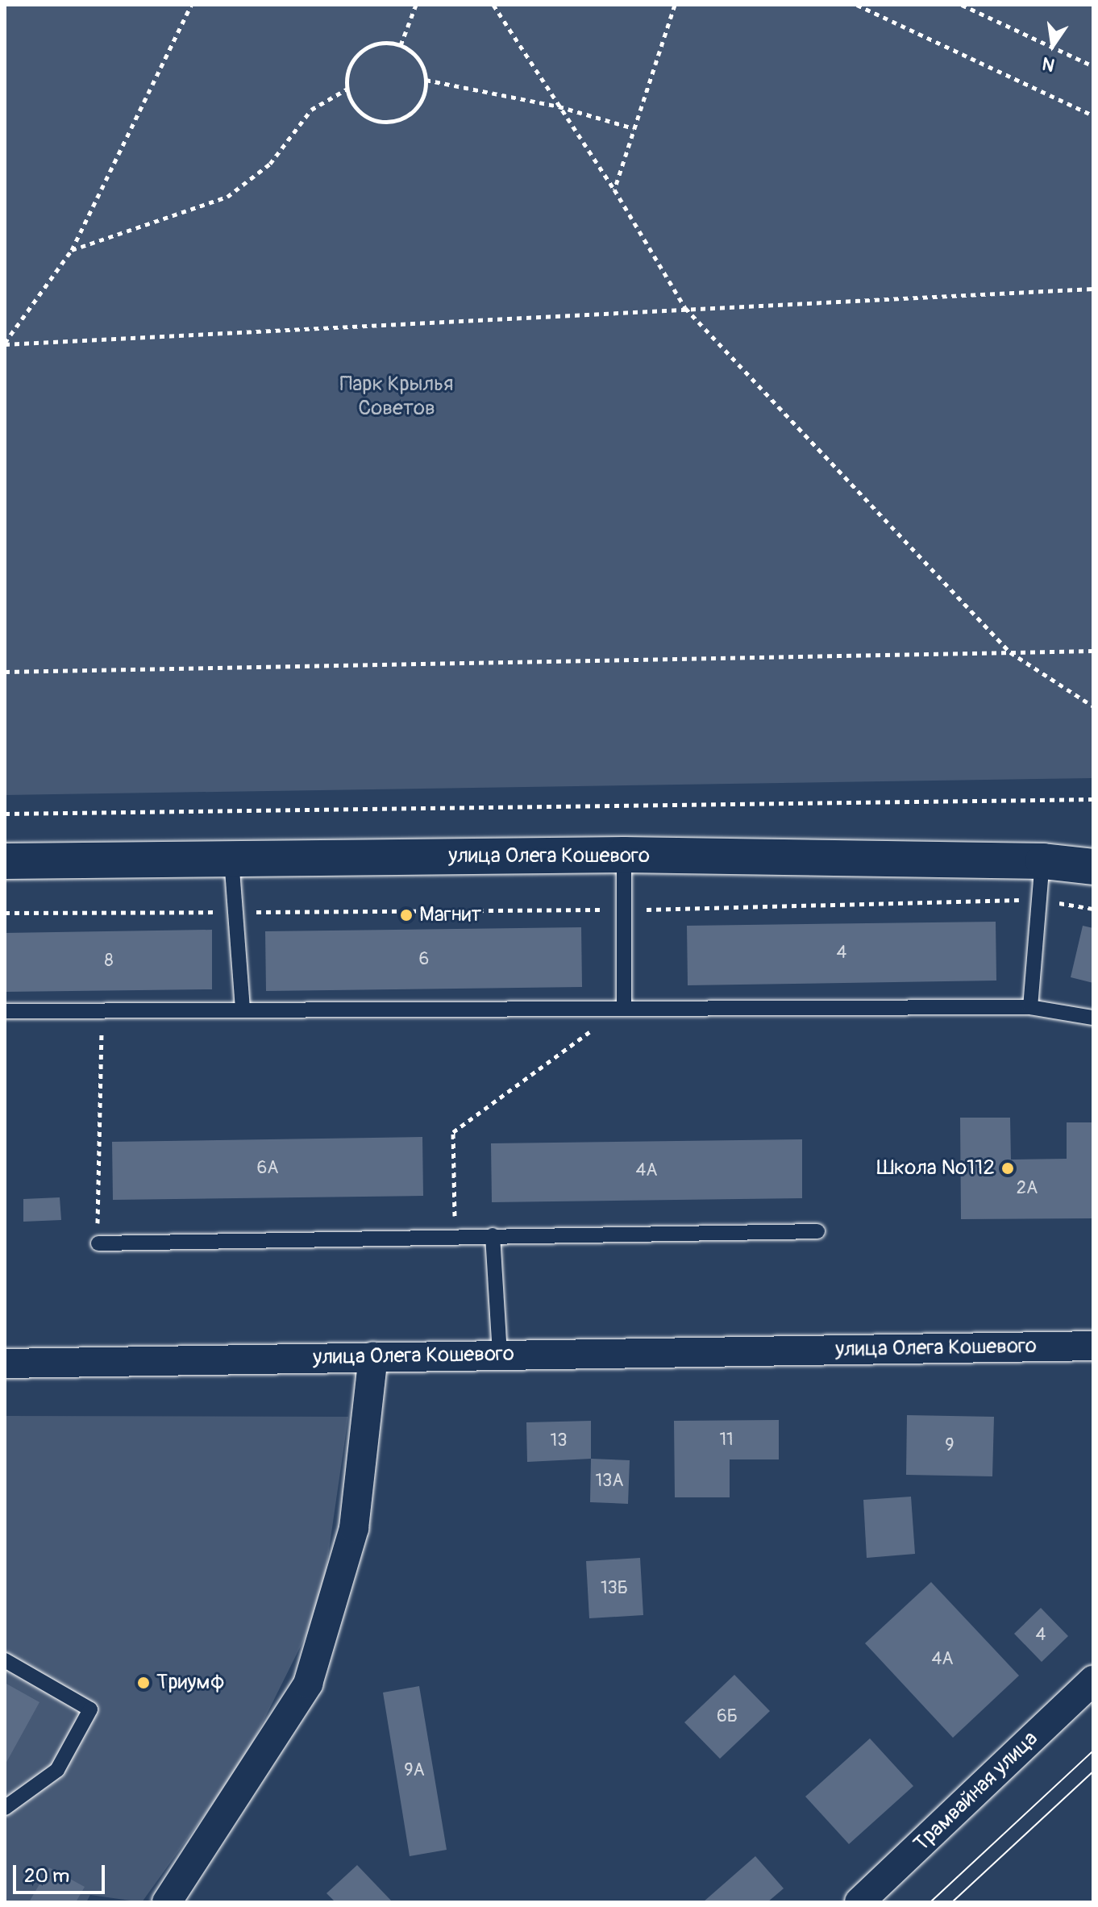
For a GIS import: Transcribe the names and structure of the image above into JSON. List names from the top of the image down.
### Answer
{
  "streets": {
    "street": ["улица Олега Кошевого", "Трамвайная улица"]
  },
  "parks": ["Парк Крылья Советов"],
  "places": ["Магнит", "Школа №112", "Триумф"],
  "house_numbers": [
    "4",
    "6",
    "8",
    "6А",
    "4А",
    "2А",
    "11",
    "13",
    "9",
    "13А",
    "13Б",
    "4",
    "4А",
    "6Б",
    "9А"
  ],
  "scale_bar": "20 m",
  "north": "bottom"
}
